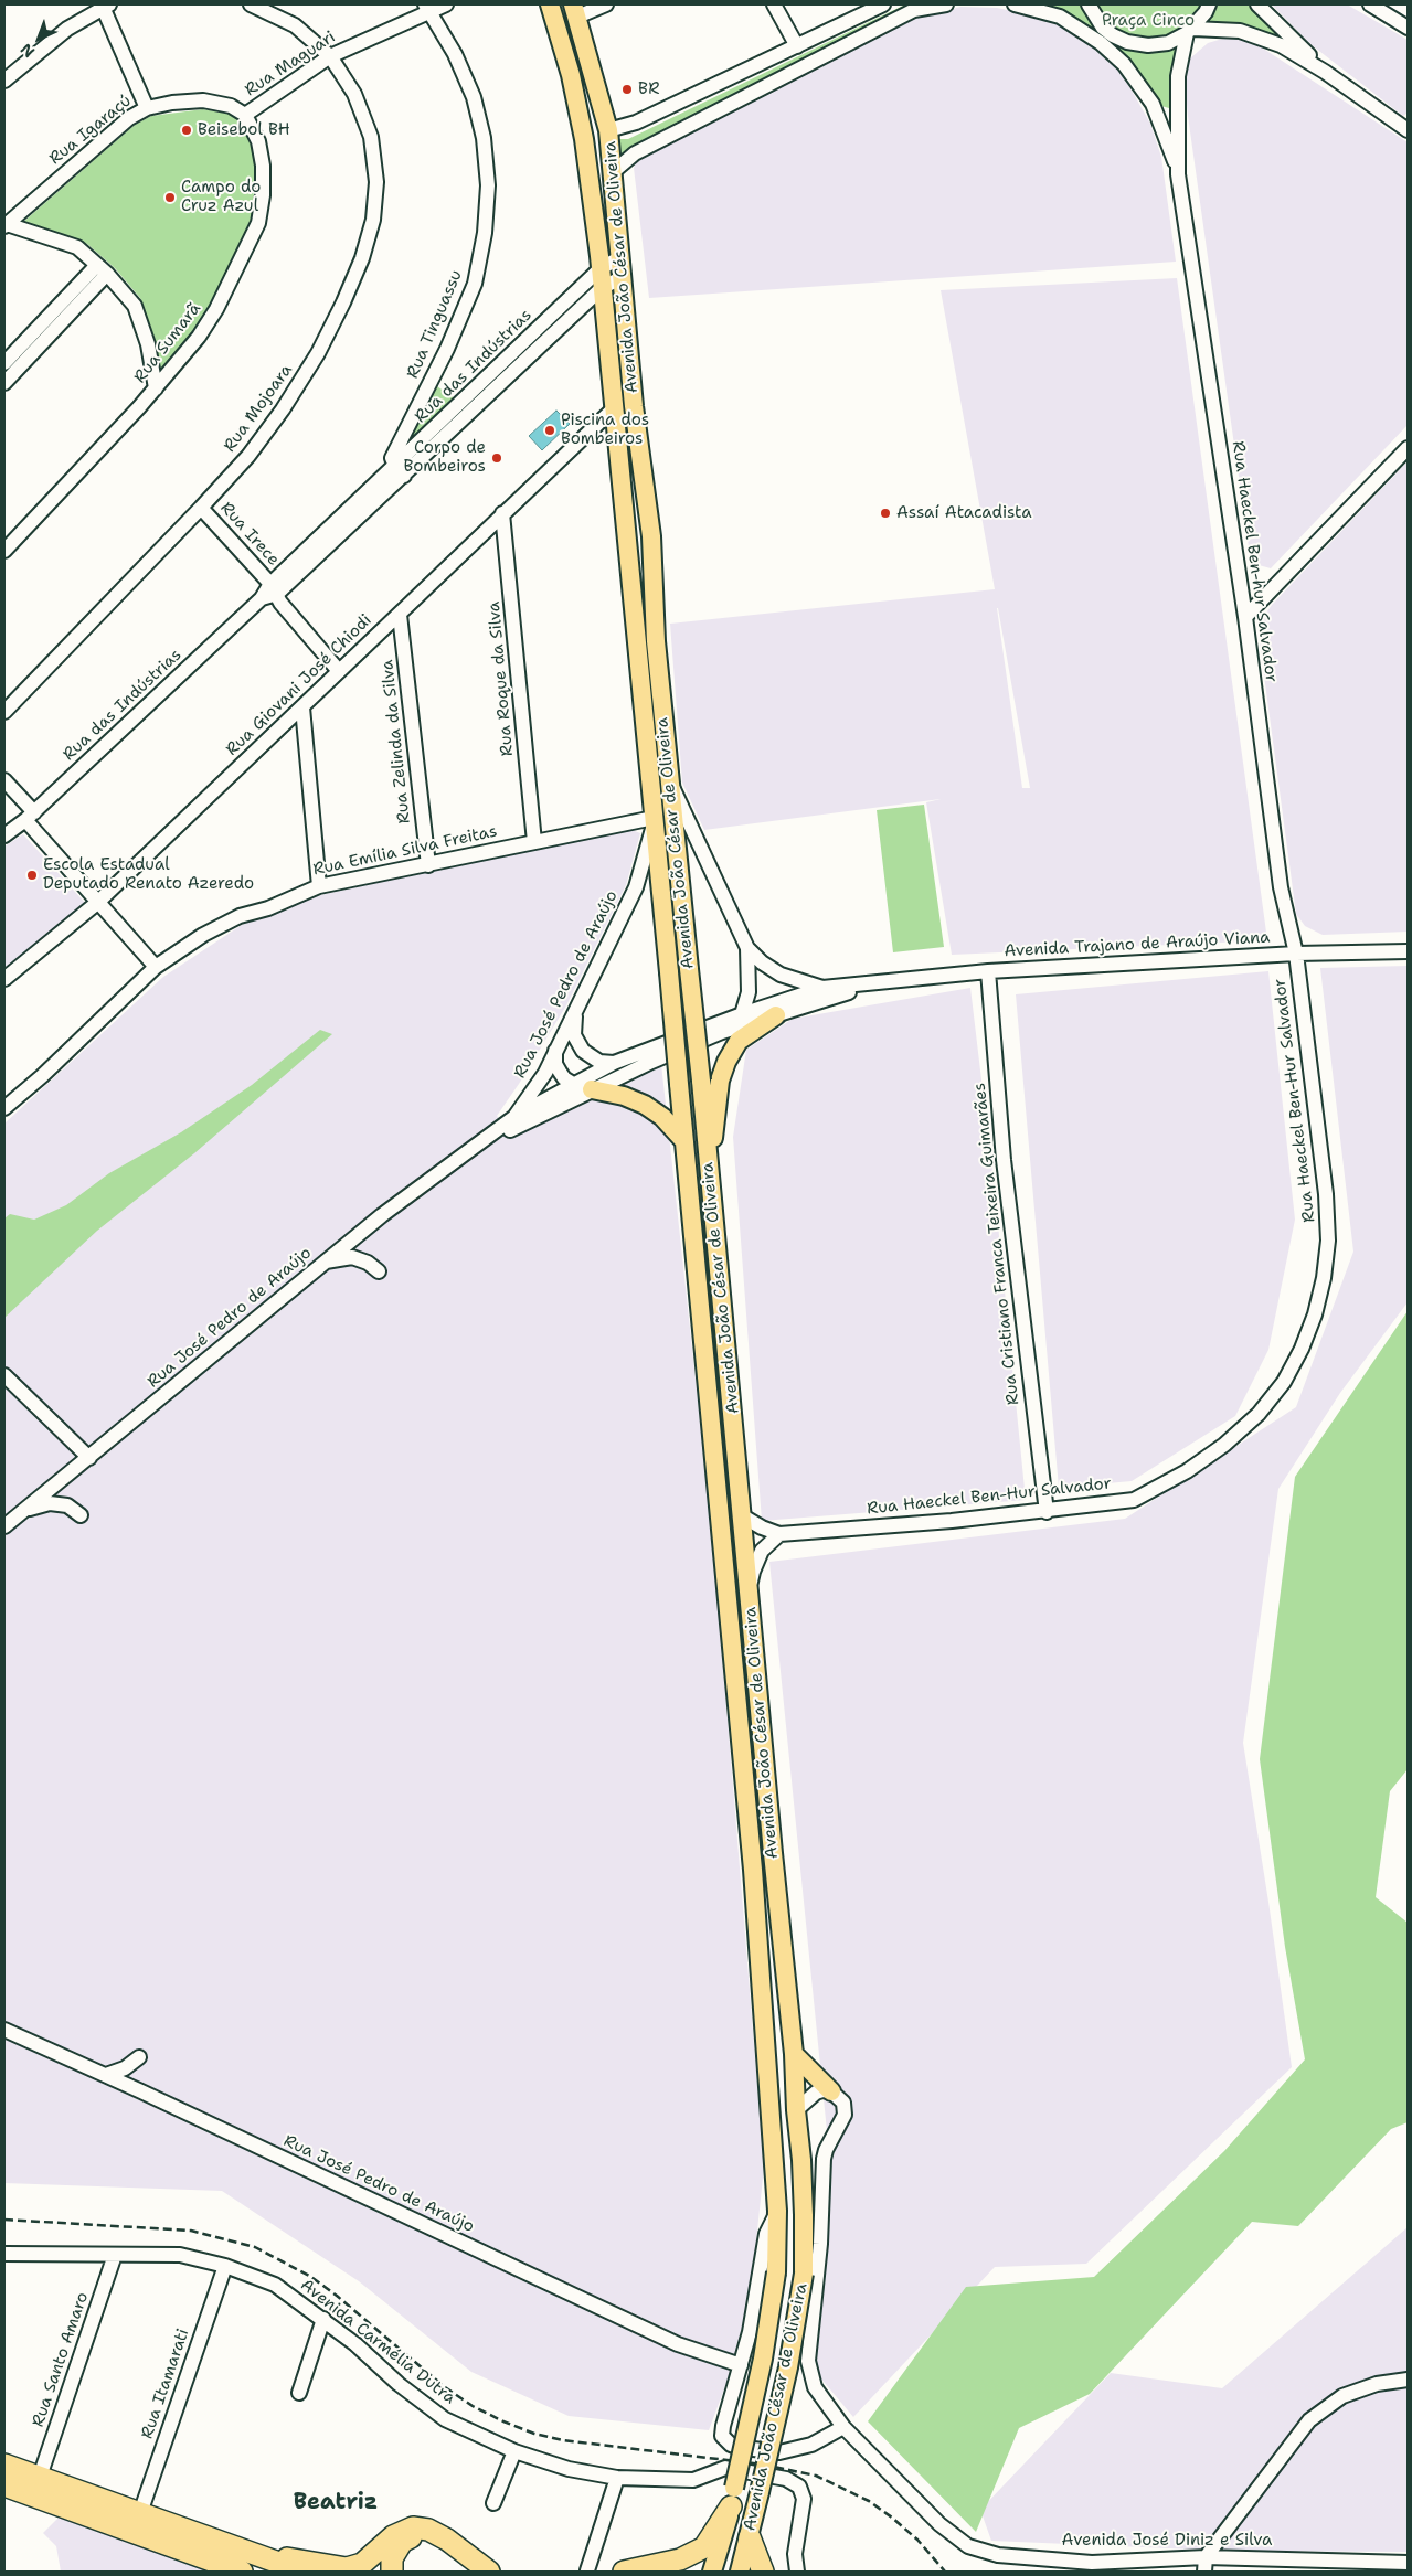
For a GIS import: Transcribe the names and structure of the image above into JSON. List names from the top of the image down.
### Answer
{
  "streets": {
    "main road": ["Avenida João César de Oliveira"],
    "street": [
      "Rua Maguari",
      "Rua Igaraçú",
      "Rua Tinguassu",
      "Rua Sumarã",
      "Rua das Indústrias",
      "Rua Mojoara",
      "Rua Irece",
      "Rua Haeckel Ben-hur Salvador",
      "Rua Roque da Silva",
      "Rua Giovani José Chiodi",
      "Rua Zelinda da Silva",
      "Rua Emília Silva Freitas",
      "Avenida Trajano de Araújo Viana",
      "Rua José Pedro de Araújo",
      "Rua Haeckel Ben-Hur Salvador",
      "Rua Cristiano Franca Teixeira Guimarães",
      "Avenida Carmélia Dutra",
      "Rua Santo Amaro",
      "Rua Itamarati",
      "Avenida José Diniz e Silva"
    ]
  },
  "crossings": [
    ["Rua Maguari", "Rua Igaraçú"],
    ["Rua Maguari", "Rua Tinguassu"],
    ["Rua Maguari", "Rua Sumarã"],
    ["Rua Maguari", "Rua Mojoara"],
    ["Rua Igaraçú", "Rua Sumarã"],
    ["Avenida João César de Oliveira", "Rua das Indústrias"],
    ["Avenida João César de Oliveira", "Rua Giovani José Chiodi"],
    ["Avenida João César de Oliveira", "Rua Emília Silva Freitas"],
    ["Avenida João César de Oliveira", "Avenida Trajano de Araújo Viana"],
    ["Avenida João César de Oliveira", "Rua José Pedro de Araújo"],
    ["Avenida João César de Oliveira", "Rua Haeckel Ben-Hur Salvador"],
    ["Rua Tinguassu", "Rua das Indústrias"],
    ["Rua das Indústrias", "Rua Irece"],
    ["Rua Mojoara", "Rua Irece"],
    ["Rua Irece", "Rua Giovani José Chiodi"],
    ["Rua Haeckel Ben-hur Salvador", "Avenida Trajano de Araújo Viana"],
    ["Rua Haeckel Ben-hur Salvador", "Rua Haeckel Ben-Hur Salvador"],
    ["Rua Roque da Silva", "Rua Giovani José Chiodi"],
    ["Rua Roque da Silva", "Rua Emília Silva Freitas"],
    ["Rua Giovani José Chiodi", "Rua Zelinda da Silva"],
    ["Rua Zelinda da Silva", "Rua Emília Silva Freitas"],
    ["Rua Emília Silva Freitas", "Rua José Pedro de Araújo"],
    ["Avenida Trajano de Araújo Viana", "Rua José Pedro de Araújo"],
    ["Avenida Trajano de Araújo Viana", "Rua Haeckel Ben-Hur Salvador"],
    ["Avenida Trajano de Araújo Viana", "Rua Cristiano Franca Teixeira Guimarães"],
    ["Rua Haeckel Ben-Hur Salvador", "Rua Cristiano Franca Teixeira Guimarães"],
    ["Avenida Carmélia Dutra", "Rua Santo Amaro"],
    ["Avenida Carmélia Dutra", "Rua Itamarati"]
  ],
  "districts": ["Beatriz"],
  "parks": ["Praça Cinco"],
  "places": [
    "BR",
    "Beisebol BH",
    "Campo do Cruz Azul",
    "Piscina dos Bombeiros",
    "Corpo de Bombeiros",
    "Assaí Atacadista",
    "Escola Estadual Deputado Renato Azeredo"
  ],
  "north": "bottom left"
}
